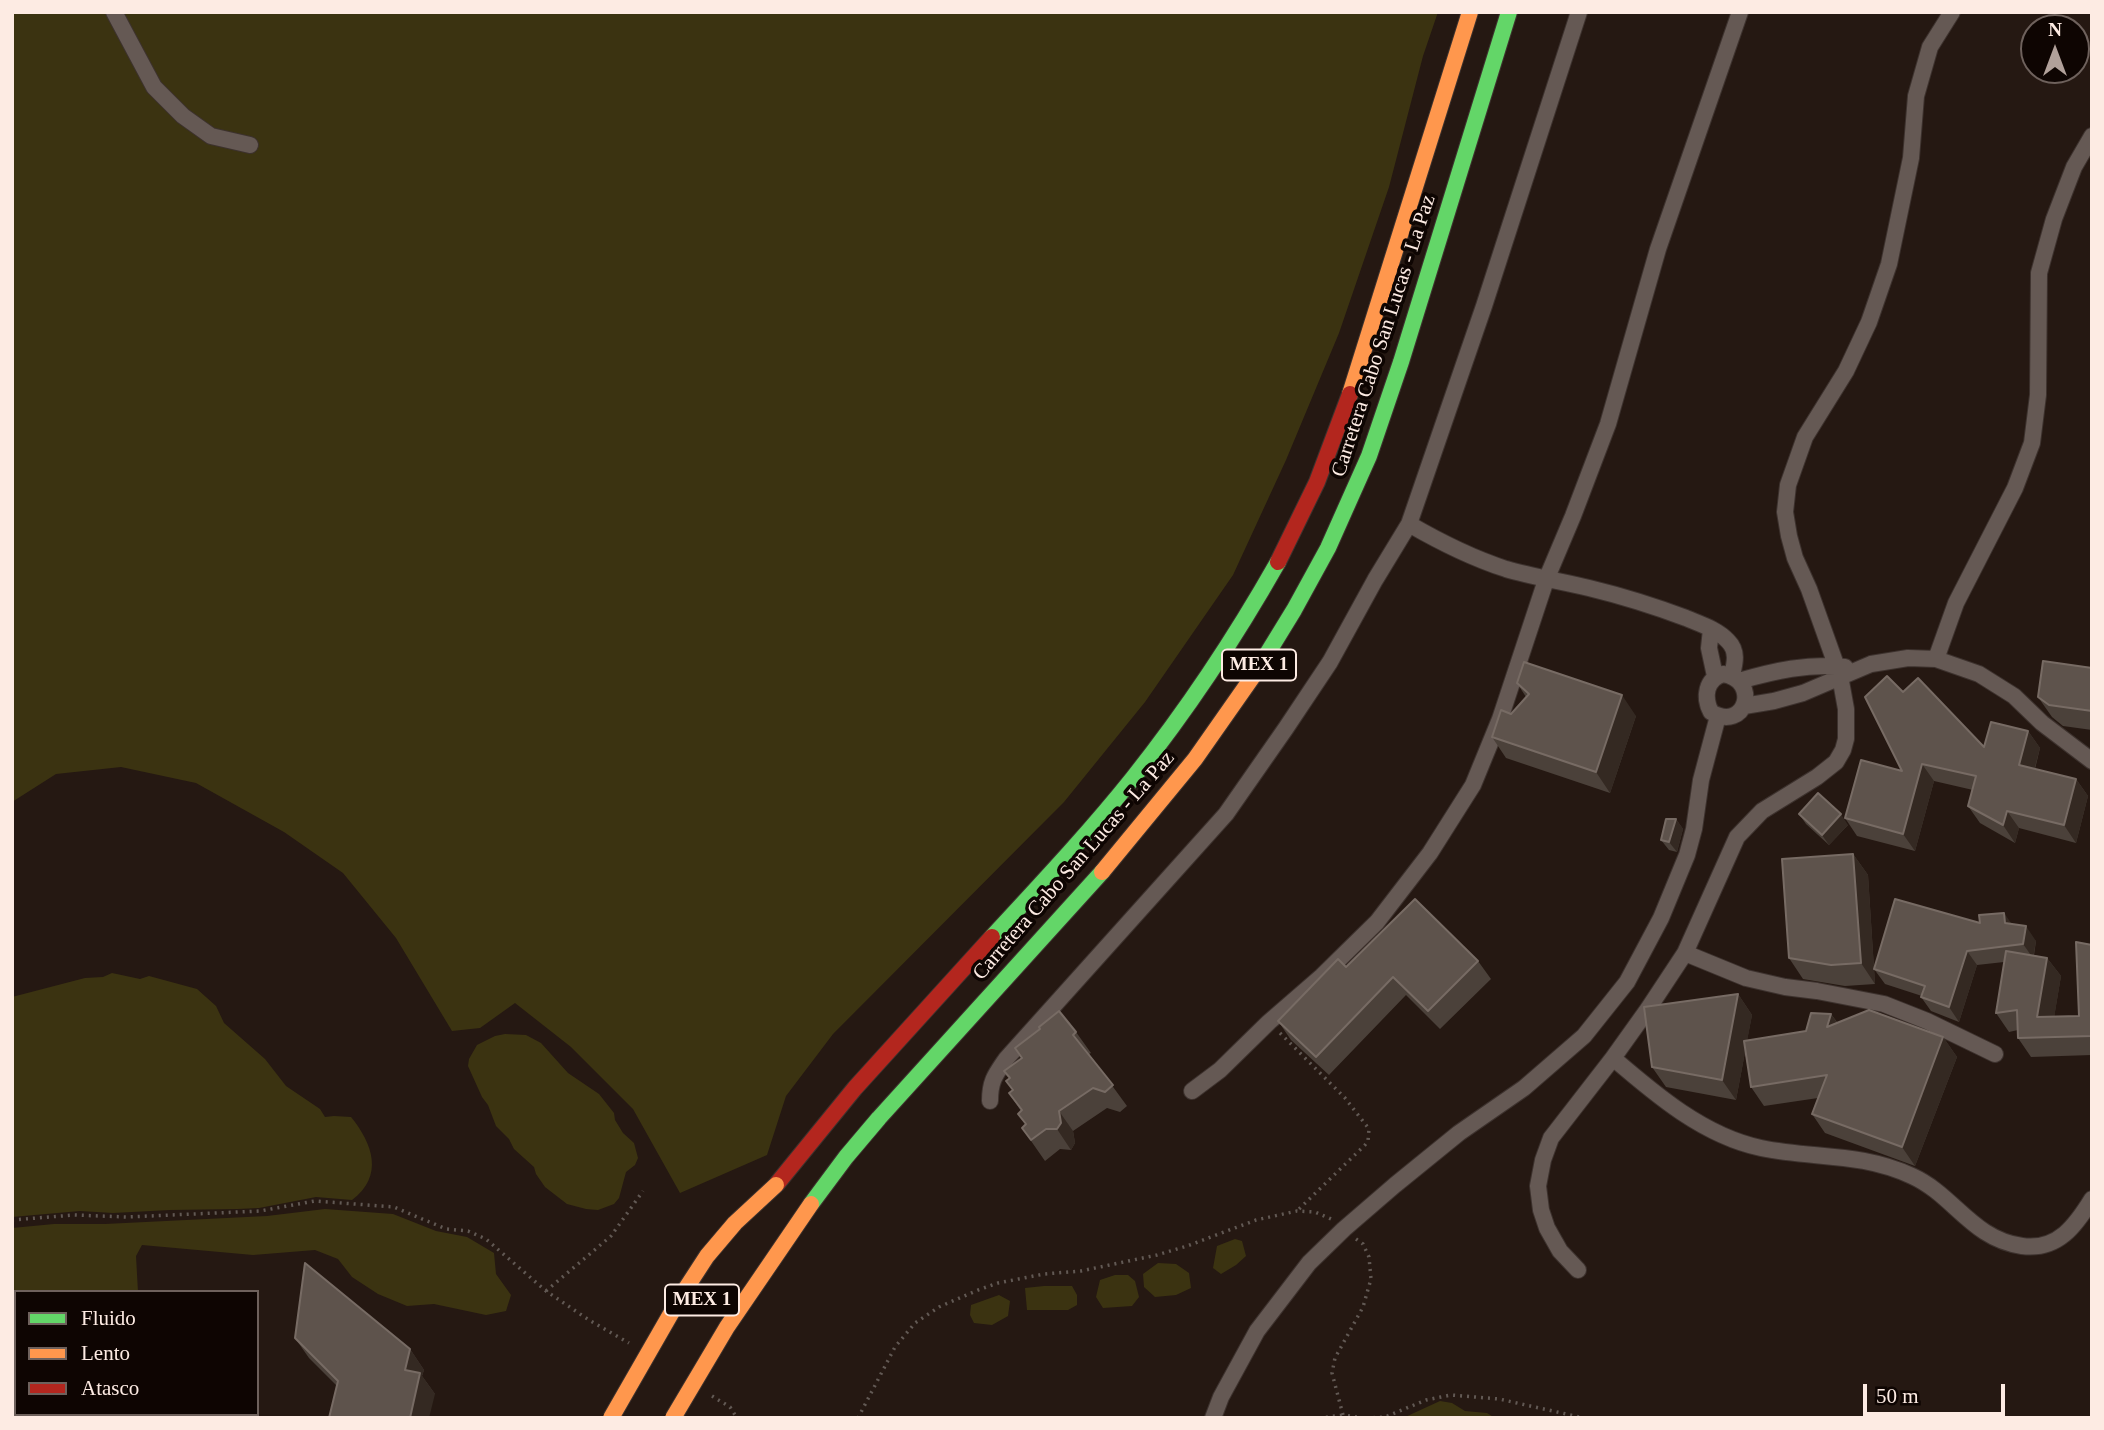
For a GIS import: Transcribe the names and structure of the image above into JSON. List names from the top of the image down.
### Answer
{
  "streets": {
    "highway": ["Carretera Cabo San Lucas - La Paz", "MEX 1"]
  },
  "legend": ["Fluido", "Lento", "Atasco"],
  "scale_bar": "50 m",
  "north": "top"
}
